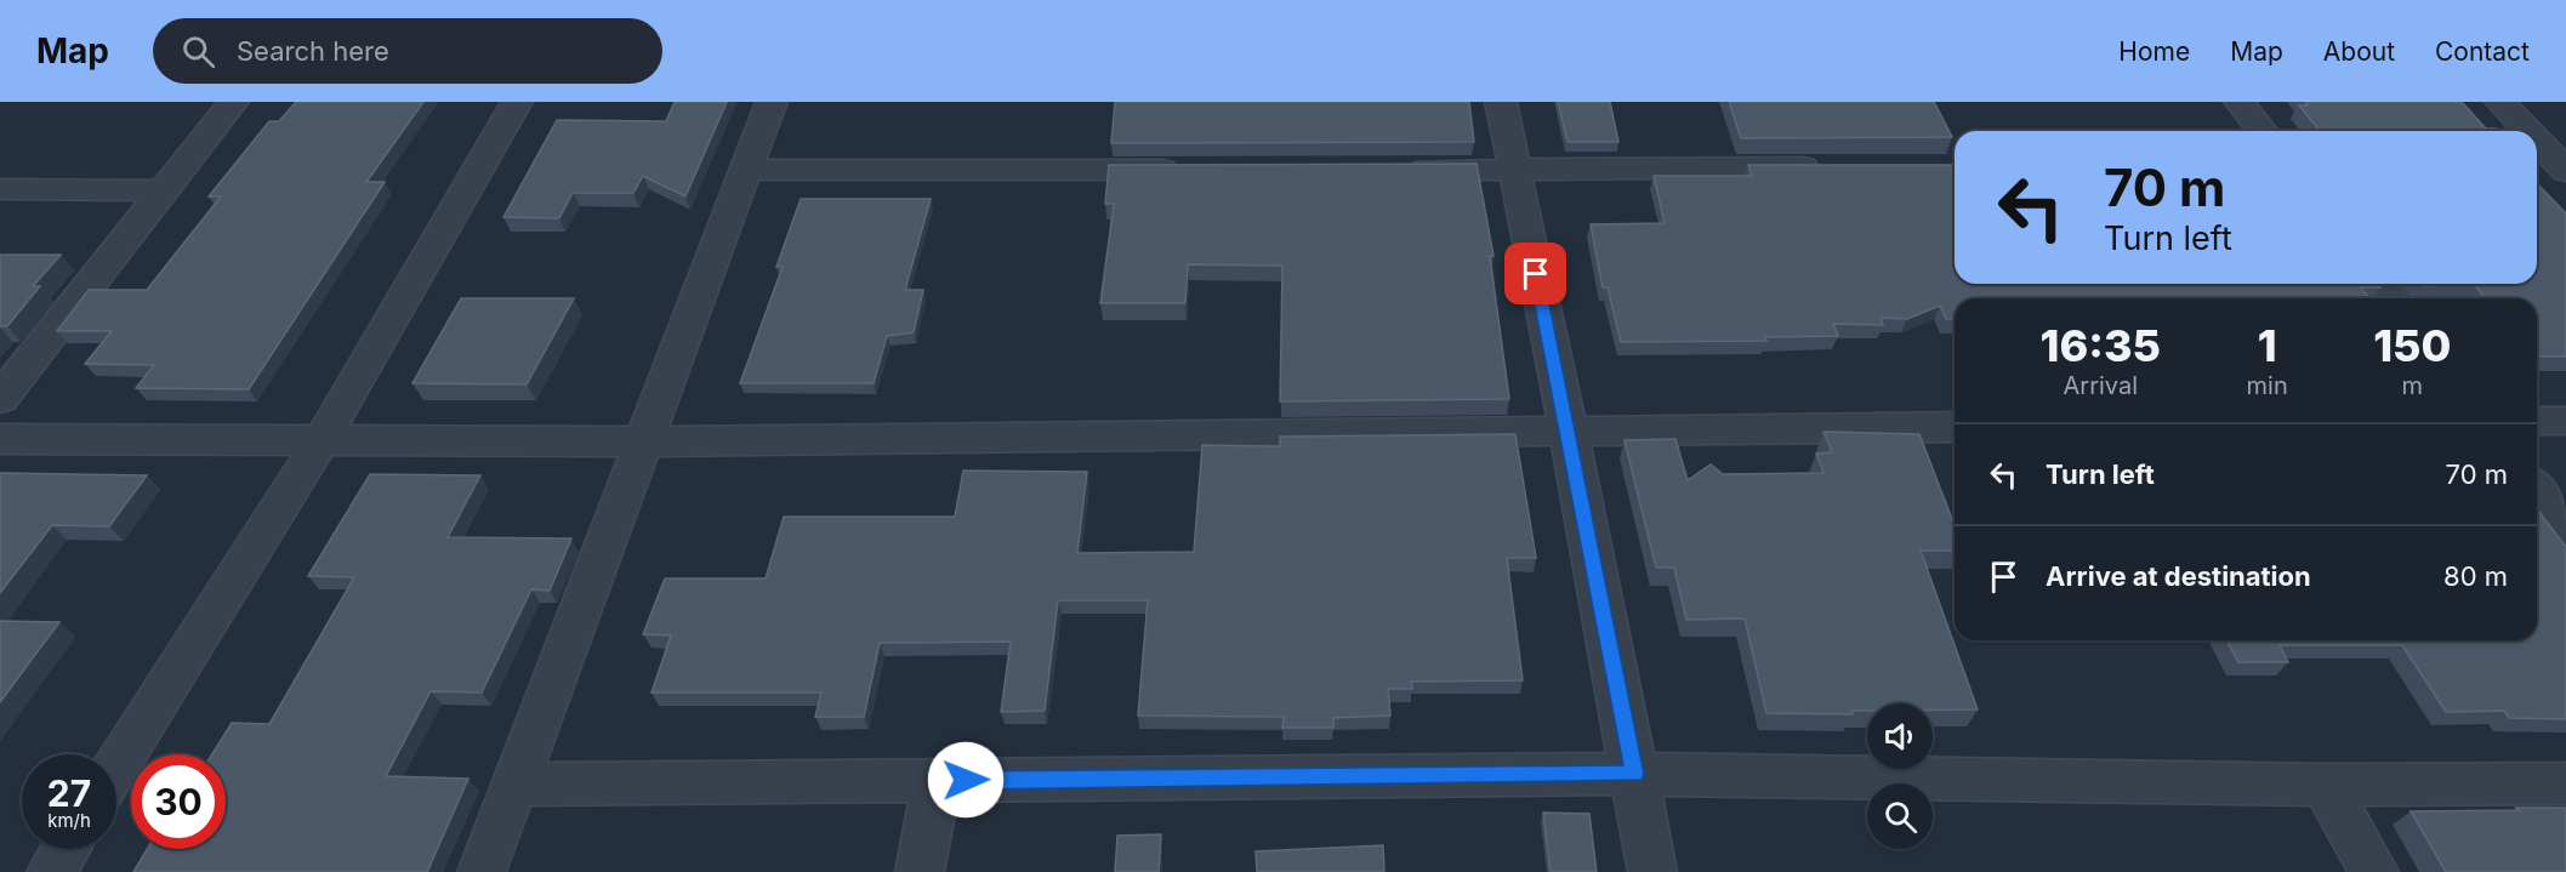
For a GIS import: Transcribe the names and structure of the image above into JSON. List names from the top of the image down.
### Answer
{
  "page": {
    "header": "Map",
    "search": "Search here",
    "nav": [
      "Home",
      "Map",
      "About",
      "Contact"
    ],
    "turn": ["70 m", "Turn left"],
    "eta": [
      "16:35",
      "Arrival",
      "1",
      "min",
      "150",
      "m"
    ],
    "list": [
      {
        "name": "Turn left",
        "value": "70 m"
      },
      {
        "name": "Arrive at destination",
        "value": "80 m"
      }
    ],
    "speed": "27 km/h",
    "limit": "30"
  }
}
